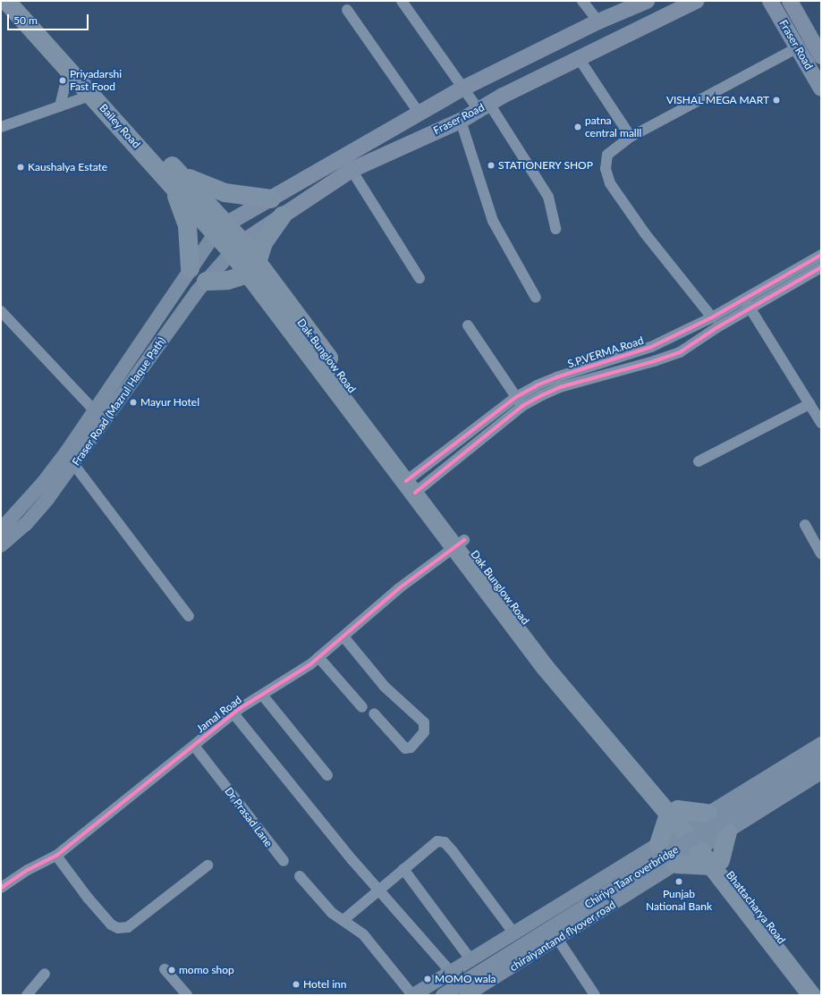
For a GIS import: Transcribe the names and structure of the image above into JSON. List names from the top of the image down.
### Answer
{
  "streets": {
    "highway": ["Bailey Road", "Dak Bunglow Road", "Bhattacharya Road"],
    "main road": [
      "Fraser Road",
      "Fraser Road (Mazrul Haque Path)",
      "Chiriya Taar overbridge",
      "chiraiyantand flyover road"
    ],
    "street": ["S.P.VERMA.Road", "Jamal Road", "Dr Prasad Lane"]
  },
  "crossings": [
    ["Fraser Road", "Bailey Road"],
    ["Fraser Road", "Dak Bunglow Road"],
    ["Fraser Road", "Fraser Road (Mazrul Haque Path)"],
    ["Bailey Road", "Dak Bunglow Road"],
    ["Bailey Road", "Fraser Road (Mazrul Haque Path)"],
    ["S.P.VERMA.Road", "Dak Bunglow Road"],
    ["Dak Bunglow Road", "Fraser Road (Mazrul Haque Path)"],
    ["Dak Bunglow Road", "Jamal Road"],
    ["Dak Bunglow Road", "Bhattacharya Road"],
    ["Jamal Road", "Dr Prasad Lane"],
    ["Bhattacharya Road", "chiraiyantand flyover road"]
  ],
  "places": [
    "Priyadarshi Fast Food",
    "VISHAL MEGA MART",
    "patna central malll",
    "STATIONERY SHOP",
    "Kaushalya Estate",
    "Mayur Hotel",
    "Punjab National Bank",
    "momo shop",
    "MOMO wala",
    "Hotel inn"
  ],
  "scale_bar": "50 m"
}
